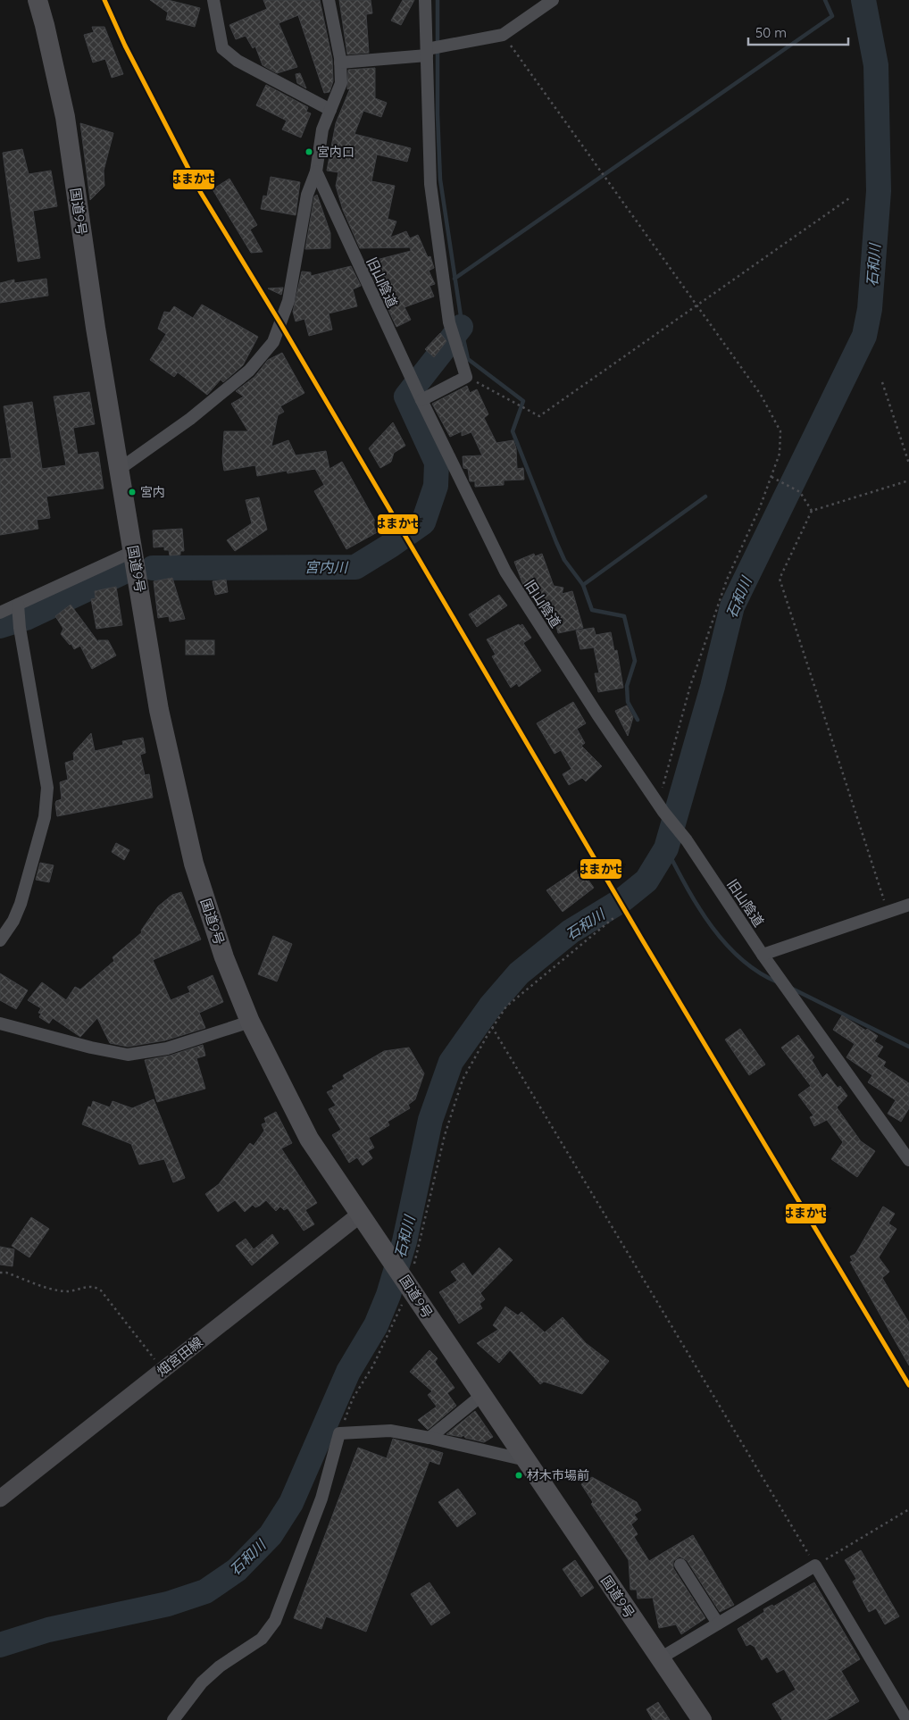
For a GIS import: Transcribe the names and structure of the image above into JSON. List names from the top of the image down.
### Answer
{
  "streets": {
    "highway": ["国道9号"],
    "main road": ["畑宮田線"],
    "street": ["旧山陰道"]
  },
  "crossings": [
    ["国道9号", "畑宮田線"]
  ],
  "water": ["石和川", "宮内川"],
  "places": ["宮内口", "宮内", "材木市場前"],
  "lines": ["transit line はまかぜ"],
  "scale_bar": "50 m"
}
